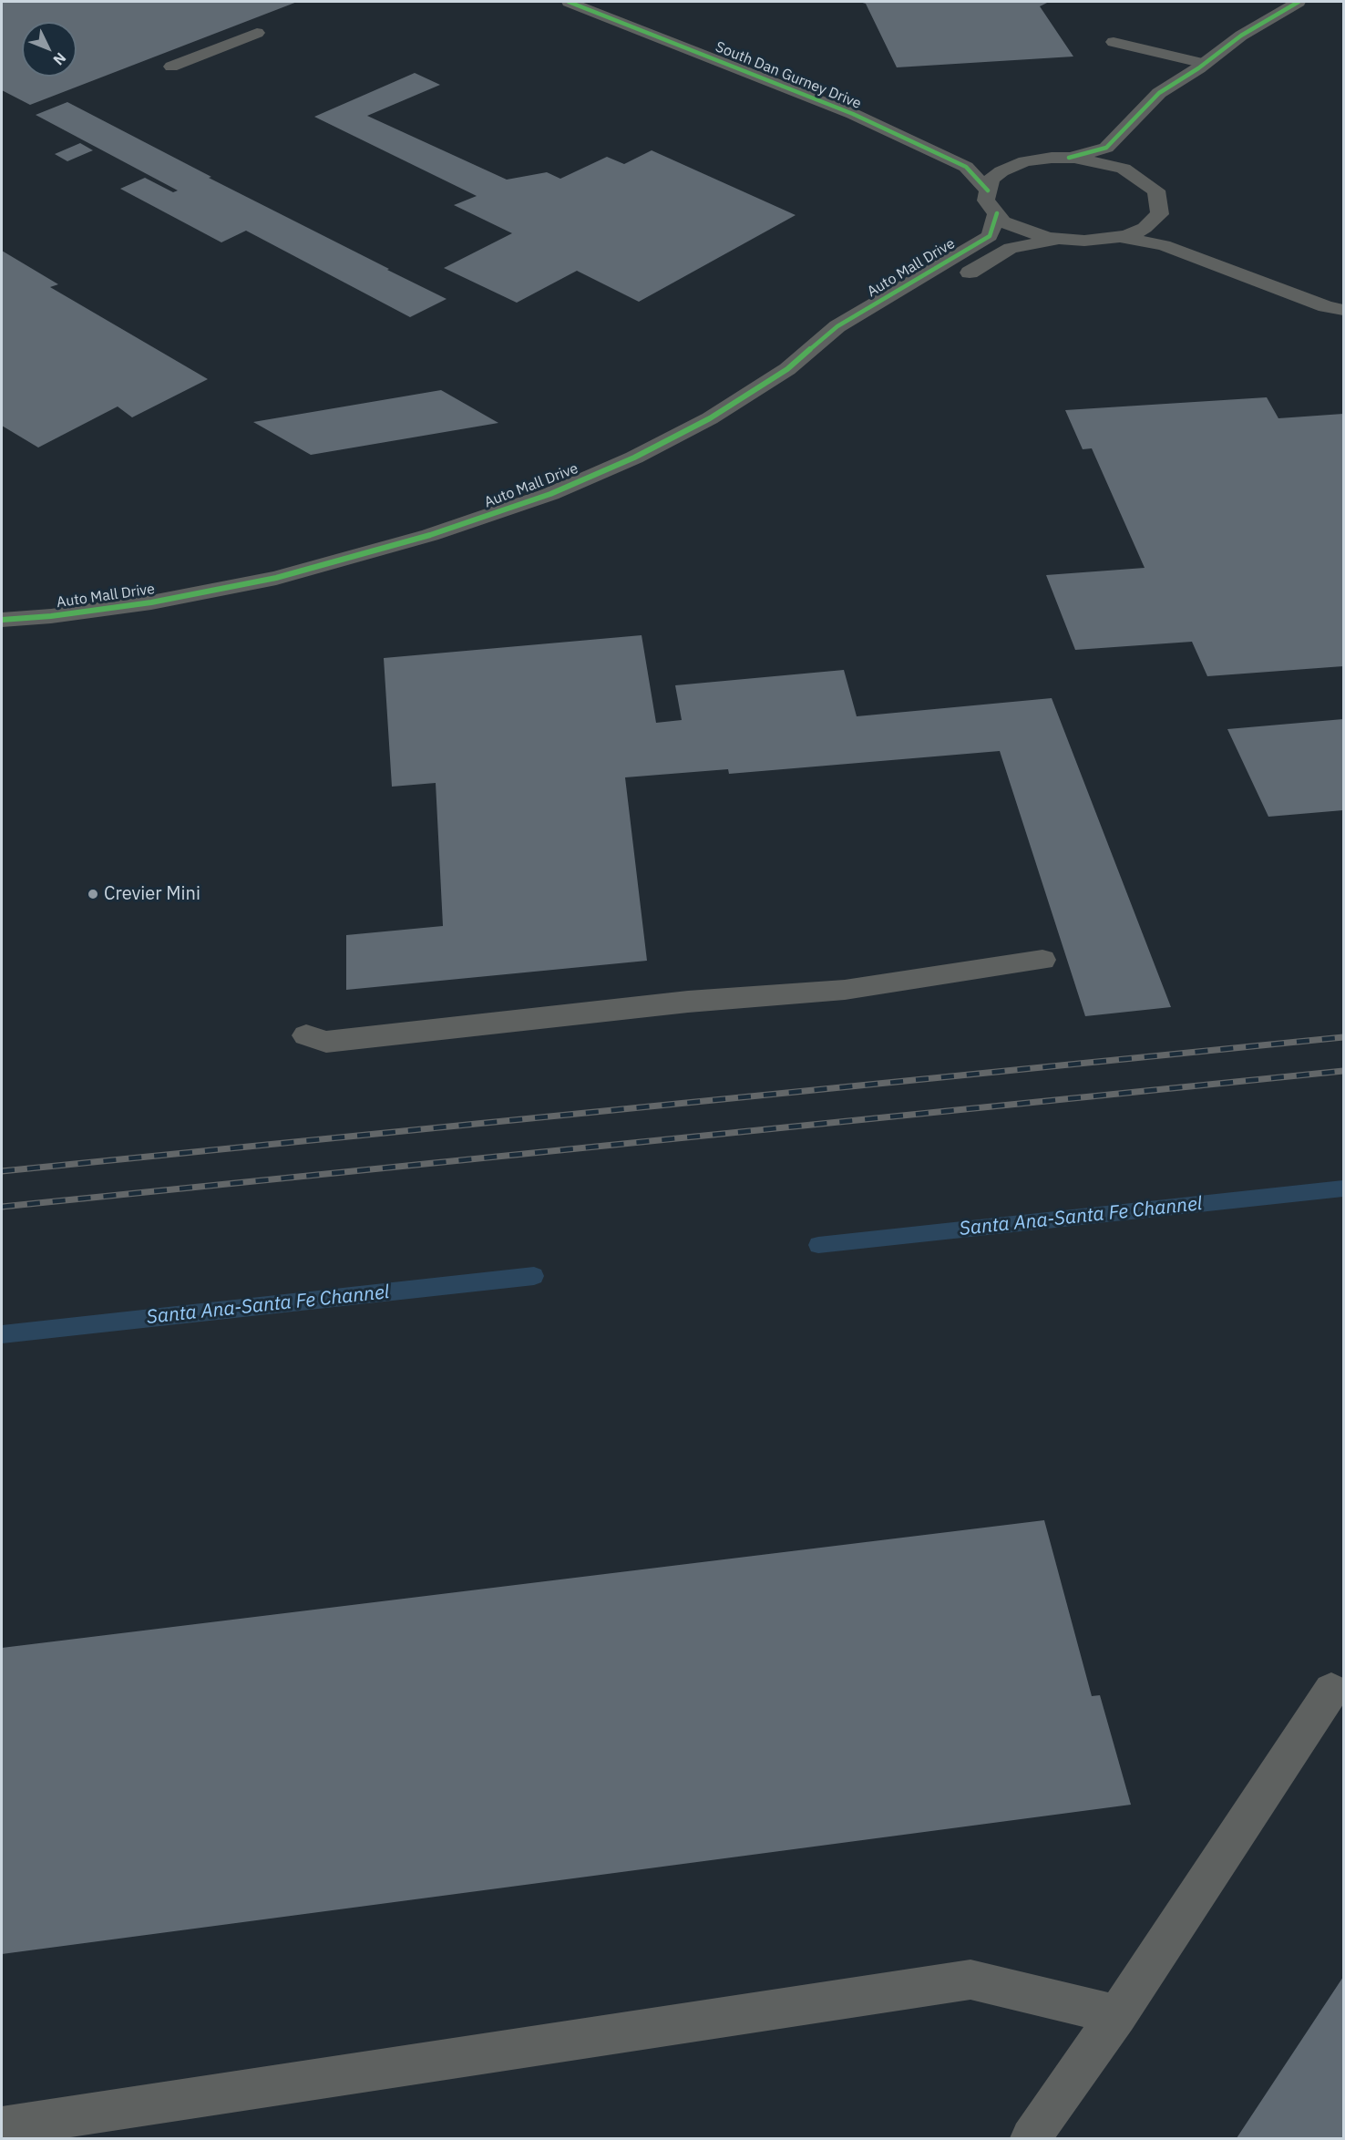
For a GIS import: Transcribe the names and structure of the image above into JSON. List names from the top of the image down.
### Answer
{
  "streets": {
    "street": ["South Dan Gurney Drive", "Auto Mall Drive"]
  },
  "water": ["Santa Ana-Santa Fe Channel"],
  "places": ["Crevier Mini"],
  "north": "bottom right"
}
